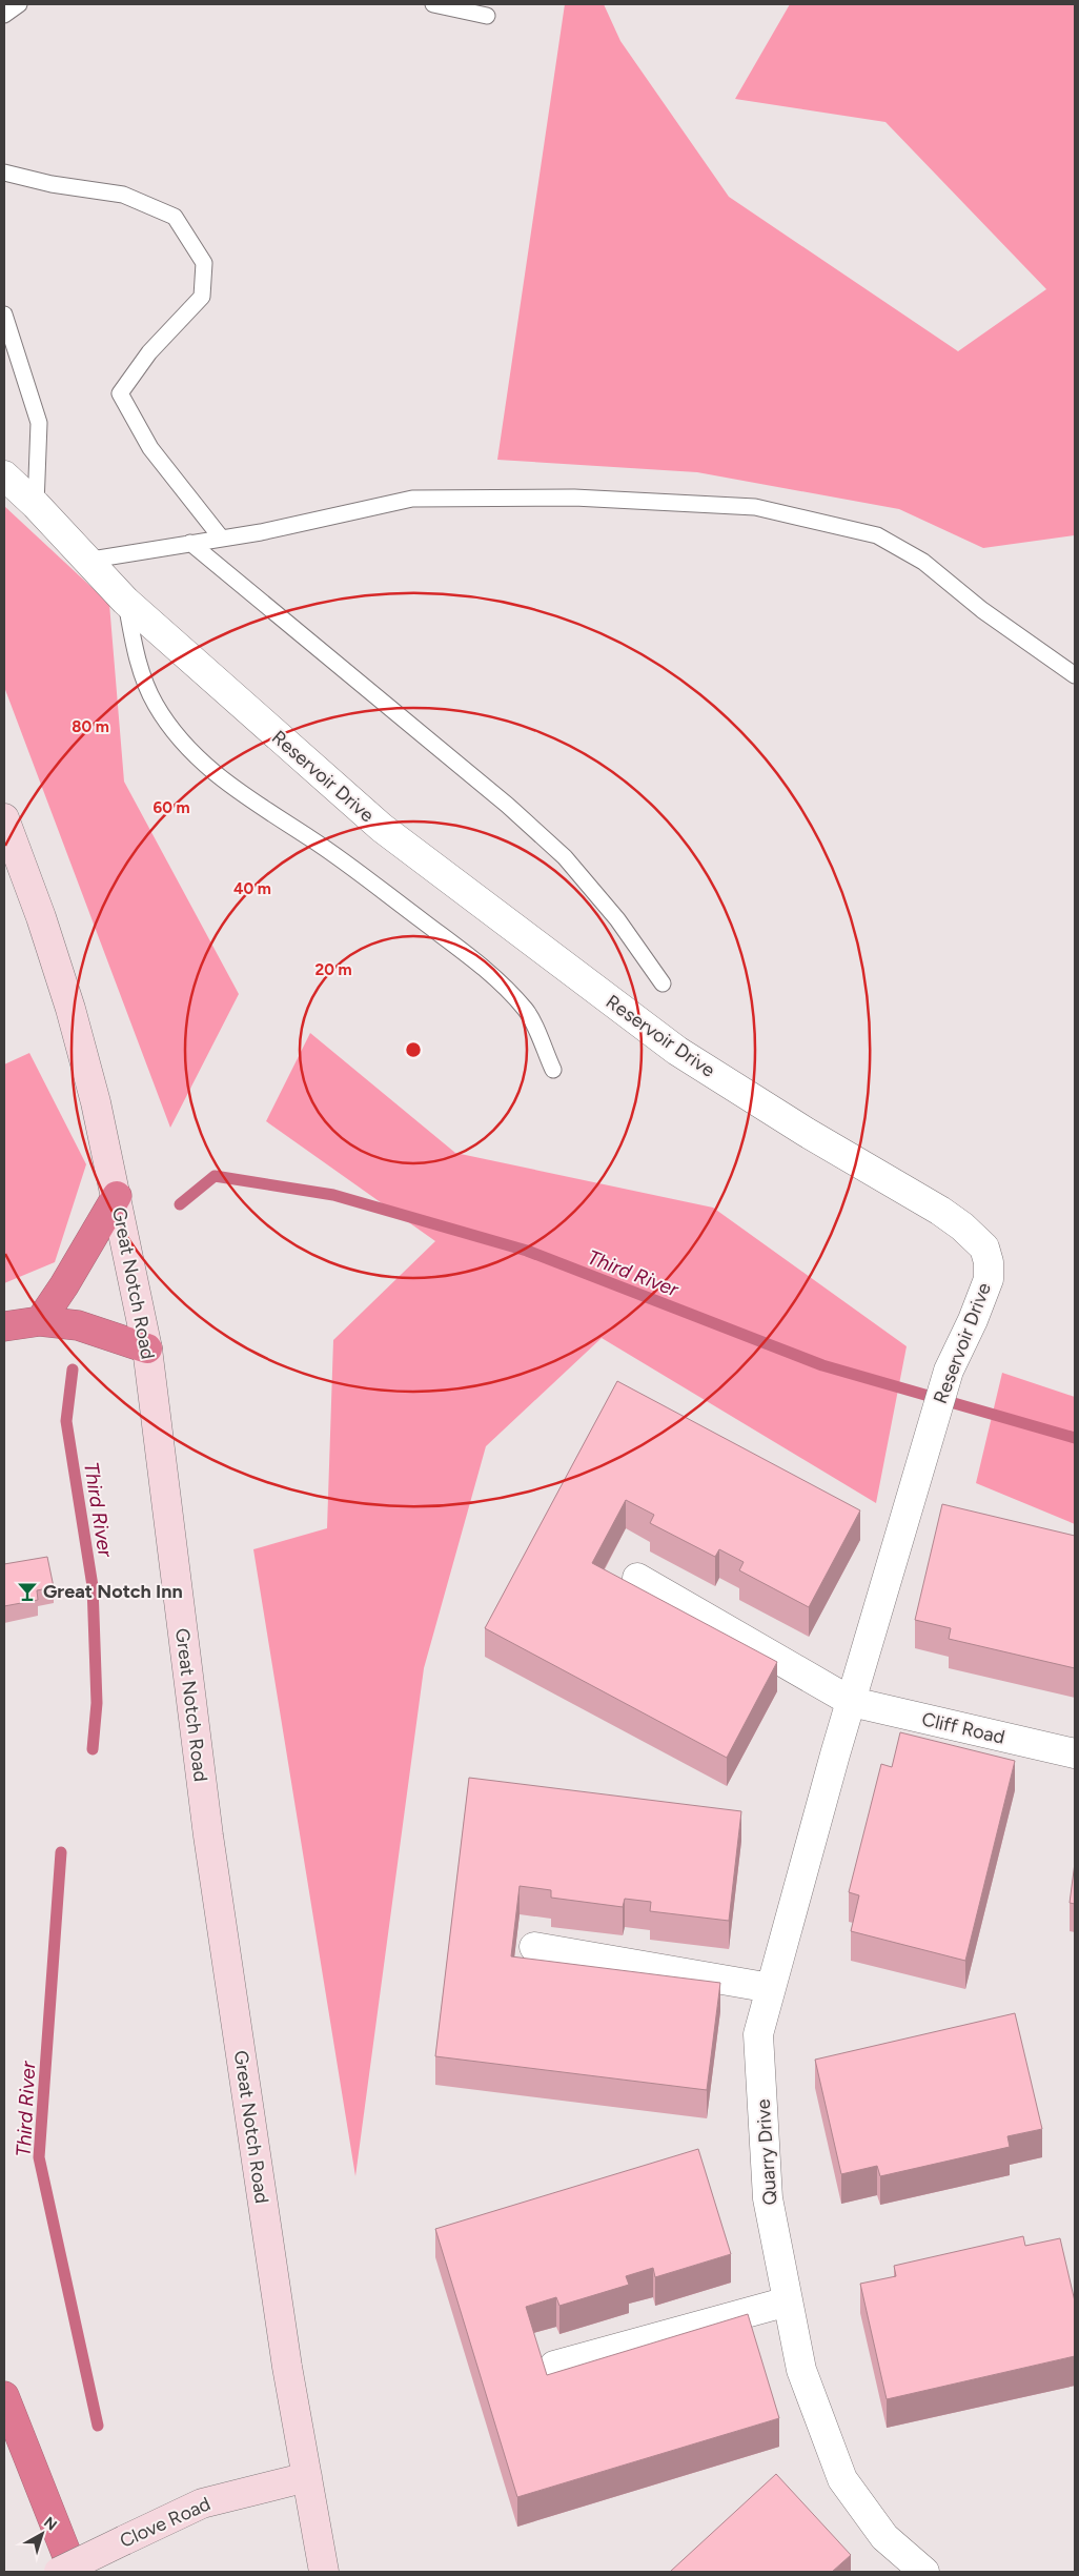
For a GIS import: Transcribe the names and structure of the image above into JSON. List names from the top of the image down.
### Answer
{
  "streets": {
    "street": [
      "Reservoir Drive",
      "Great Notch Road",
      "Cliff Road",
      "Quarry Drive",
      "Clove Road"
    ]
  },
  "crossings": [
    ["Reservoir Drive", "Cliff Road"],
    ["Reservoir Drive", "Quarry Drive"],
    ["Great Notch Road", "Clove Road"],
    ["Cliff Road", "Quarry Drive"]
  ],
  "water": ["Third River"],
  "places": {
    "bar": ["Great Notch Inn"]
  },
  "north": "top right",
  "rings": [
    "80 m",
    "60 m",
    "40 m",
    "20 m"
  ]
}
